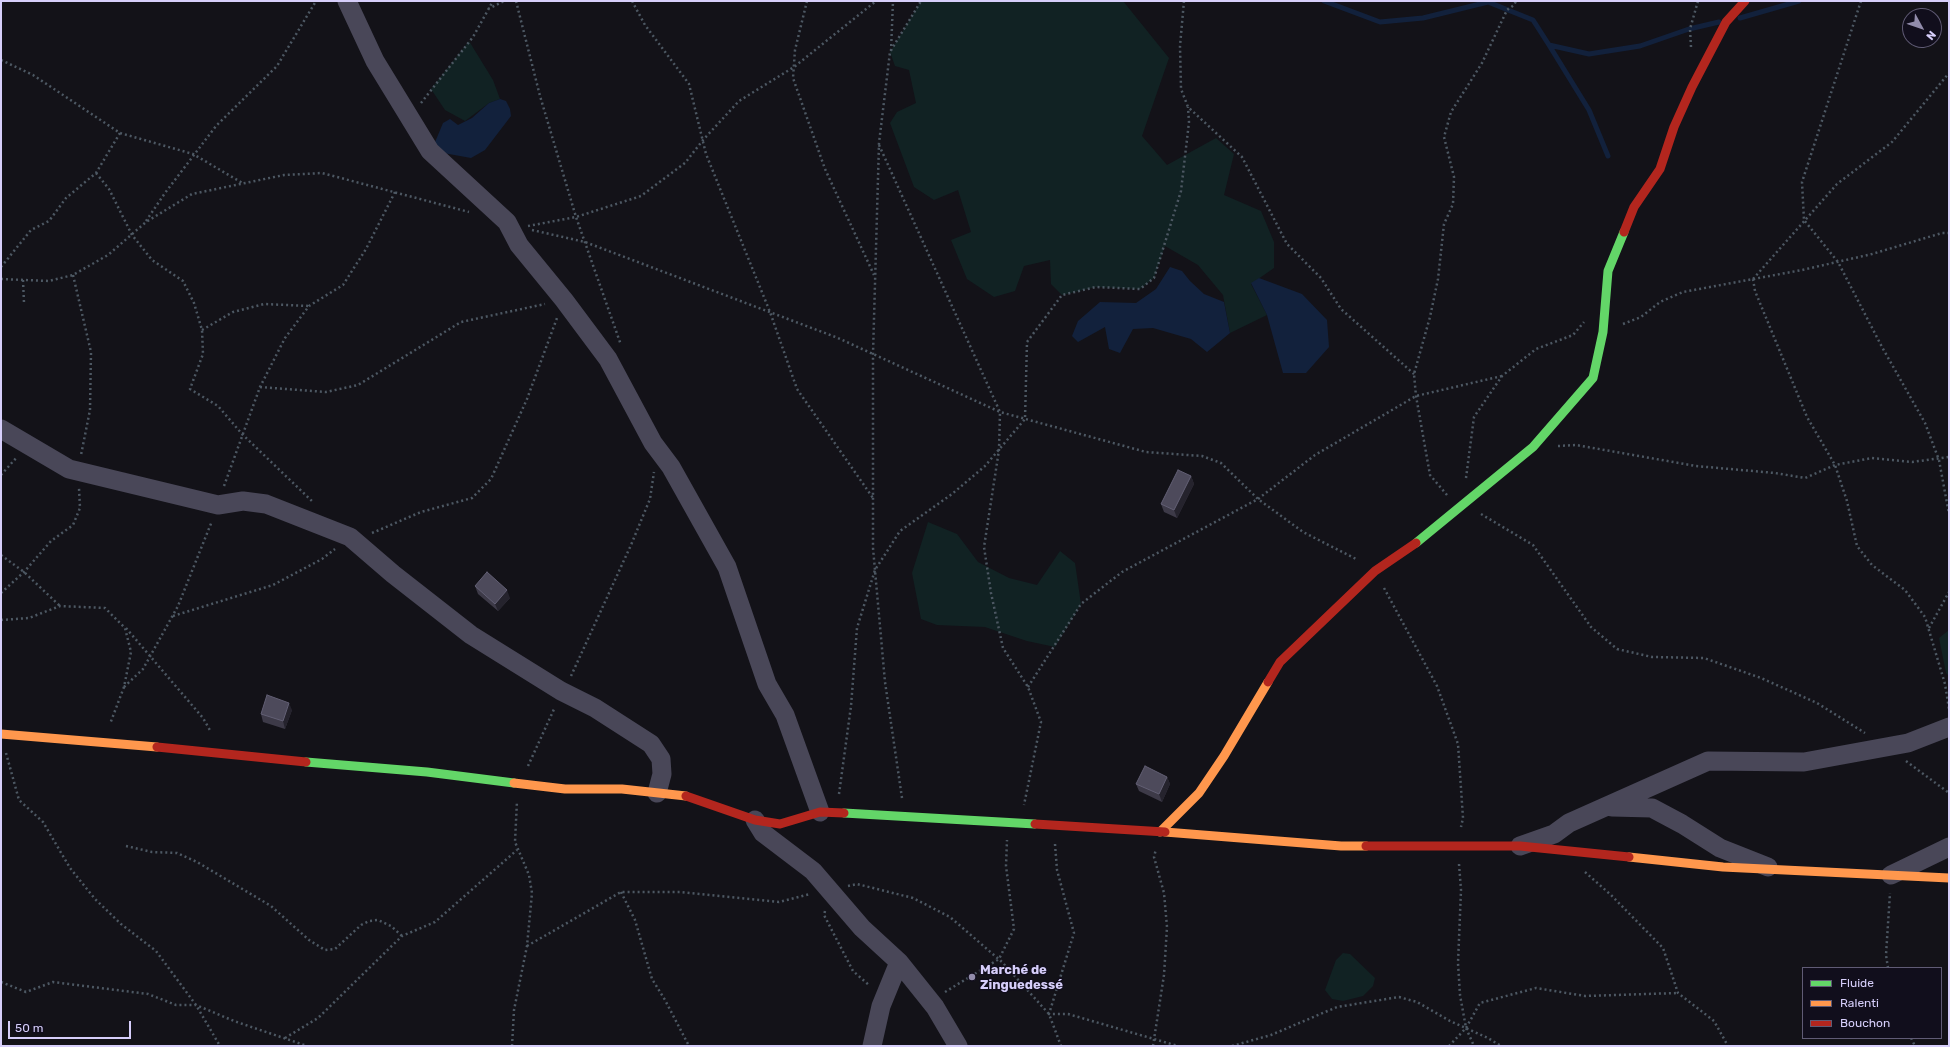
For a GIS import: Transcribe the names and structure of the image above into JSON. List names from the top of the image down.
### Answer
{
  "places": ["Marché de Zinguedessé"],
  "legend": ["Fluide", "Ralenti", "Bouchon"],
  "scale_bar": "50 m",
  "north": "bottom right"
}
